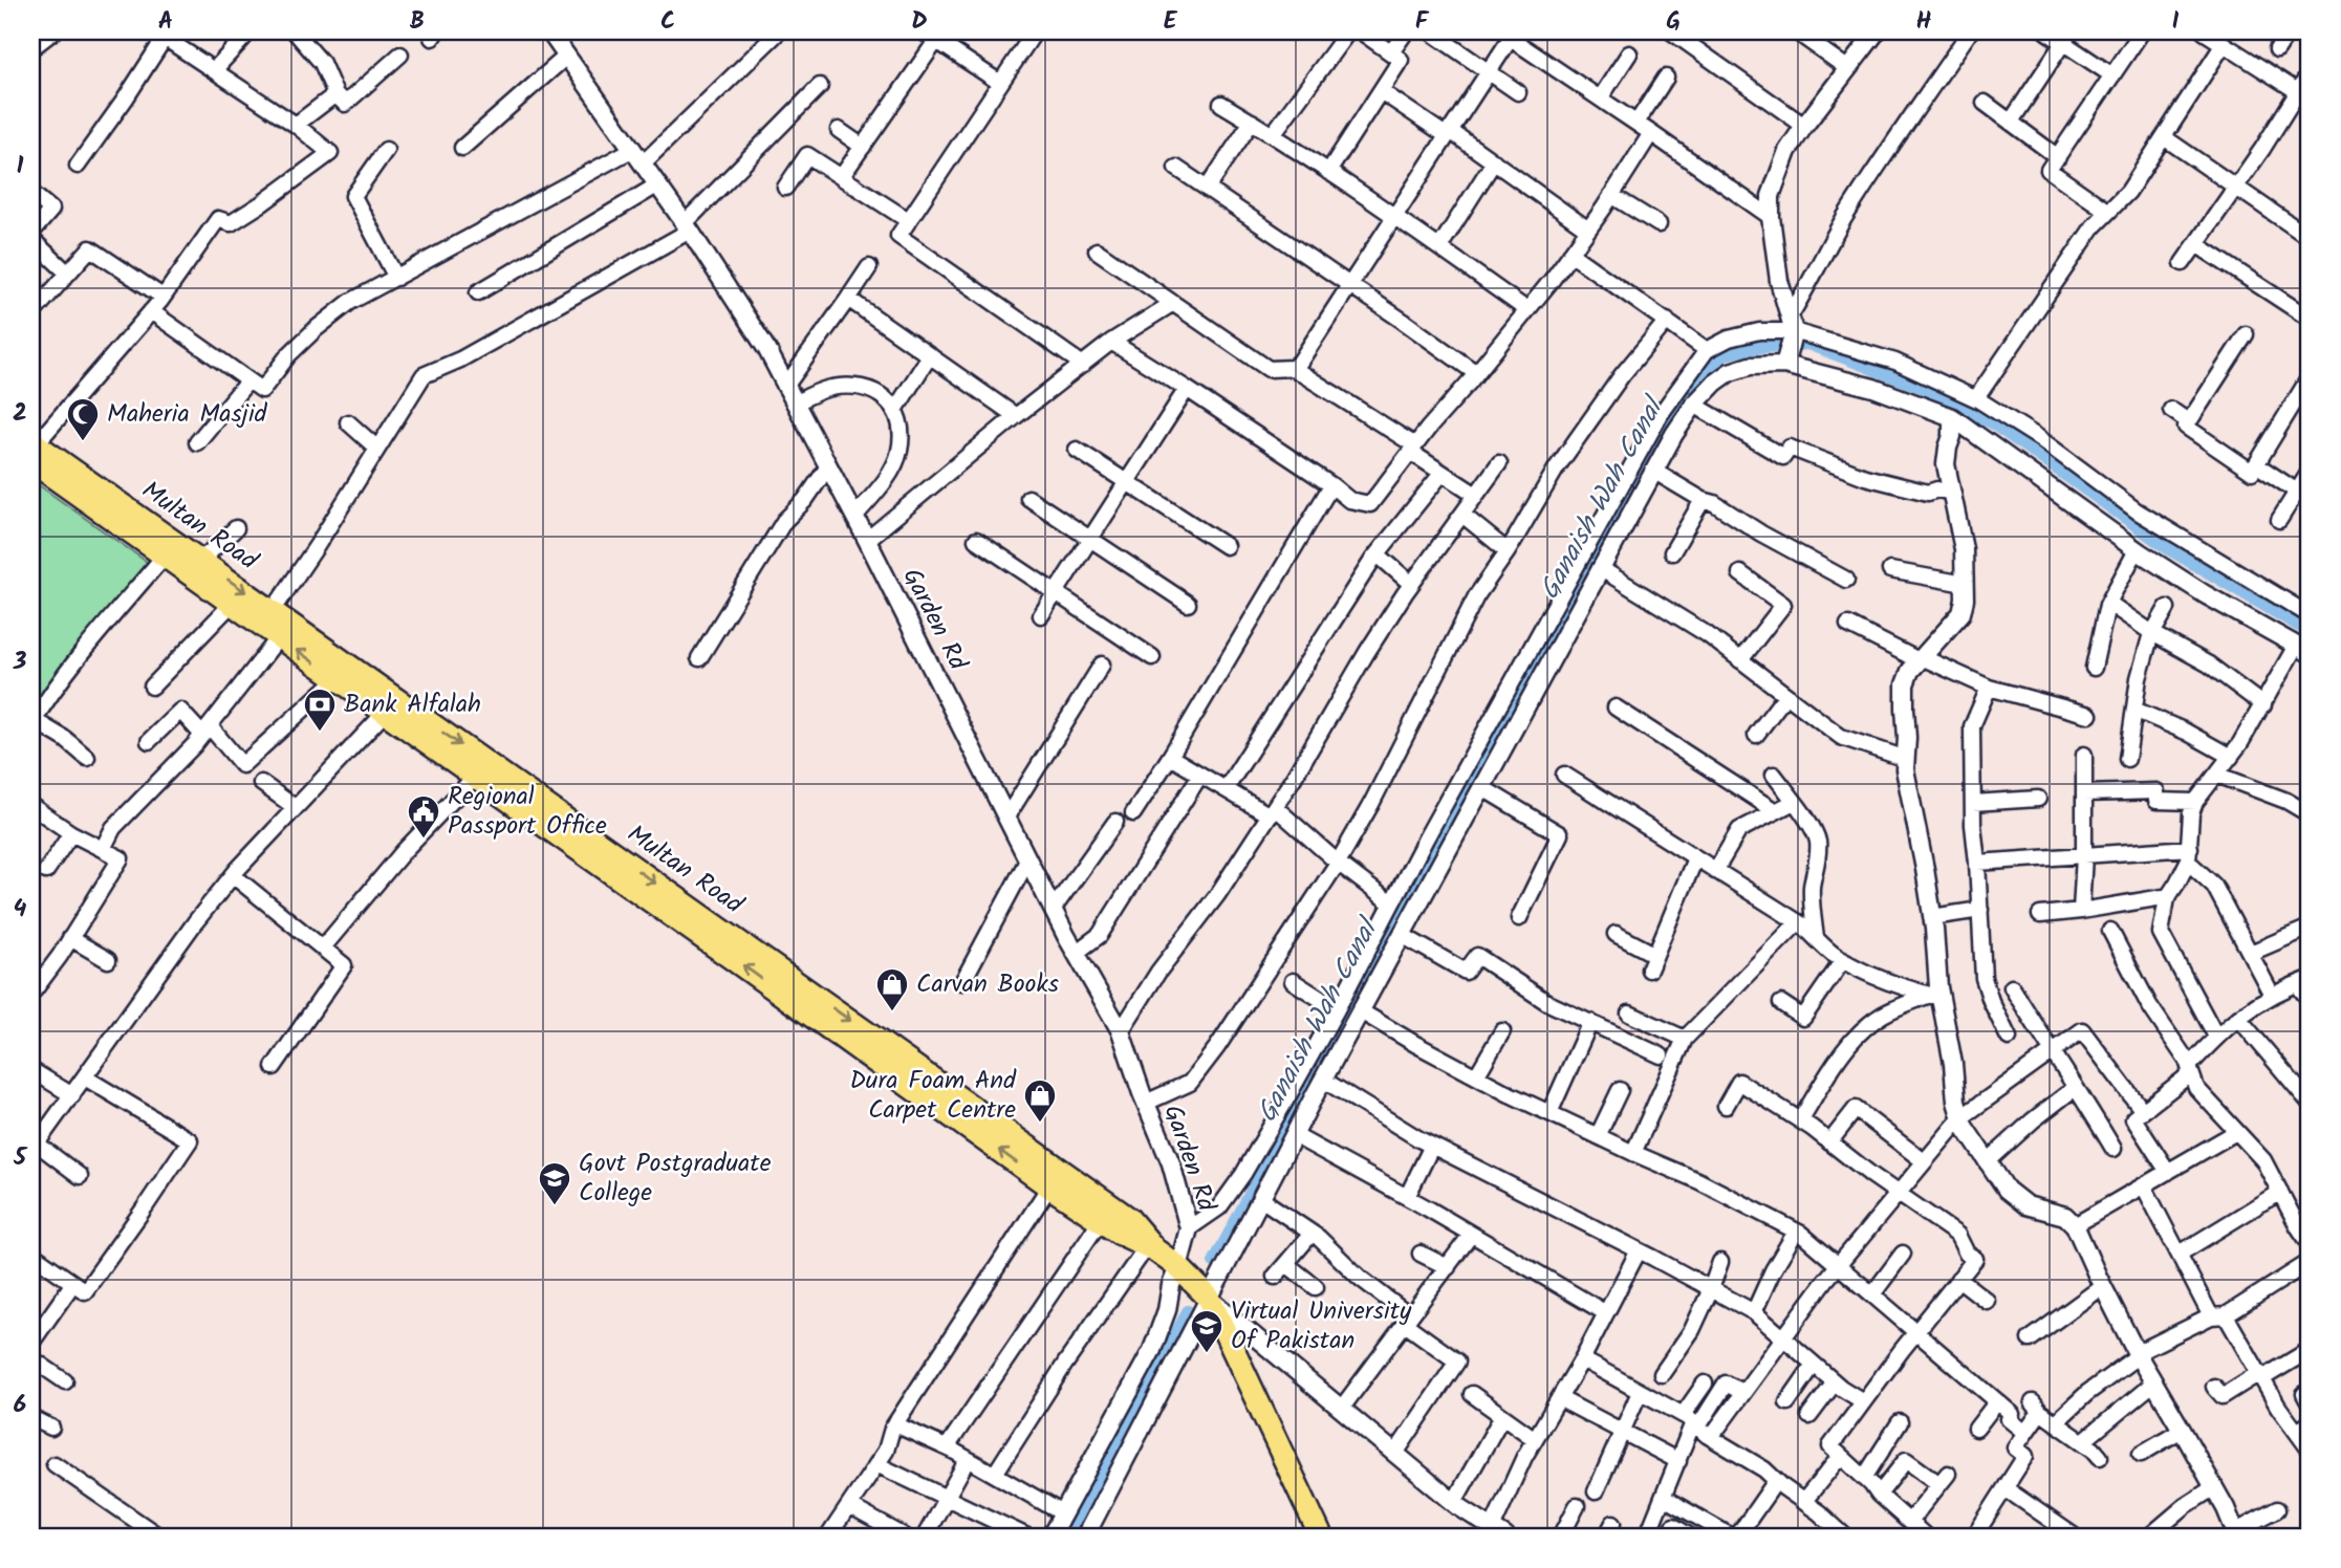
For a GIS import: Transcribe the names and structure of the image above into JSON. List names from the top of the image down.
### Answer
{
  "streets": {
    "main road": ["Multan Road"],
    "street": ["Garden Rd"]
  },
  "crossings": [
    ["Multan Road", "Garden Rd"]
  ],
  "water": ["Ganaish Wah Canal"],
  "places": {
    "mosque": ["Maheria Masjid"],
    "bank": ["Bank Alfalah"],
    "public building": ["Regional Passport Office"],
    "shop": ["Carvan Books", "Dura Foam And Carpet Centre"],
    "school or university": ["Govt Postgraduate College", "Virtual University Of Pakistan"]
  },
  "grid": {
    "columns": [
      "A",
      "B",
      "C",
      "D",
      "E",
      "F",
      "G",
      "H",
      "I"
    ],
    "rows": [
      "1",
      "2",
      "3",
      "4",
      "5",
      "6"
    ]
  }
}
